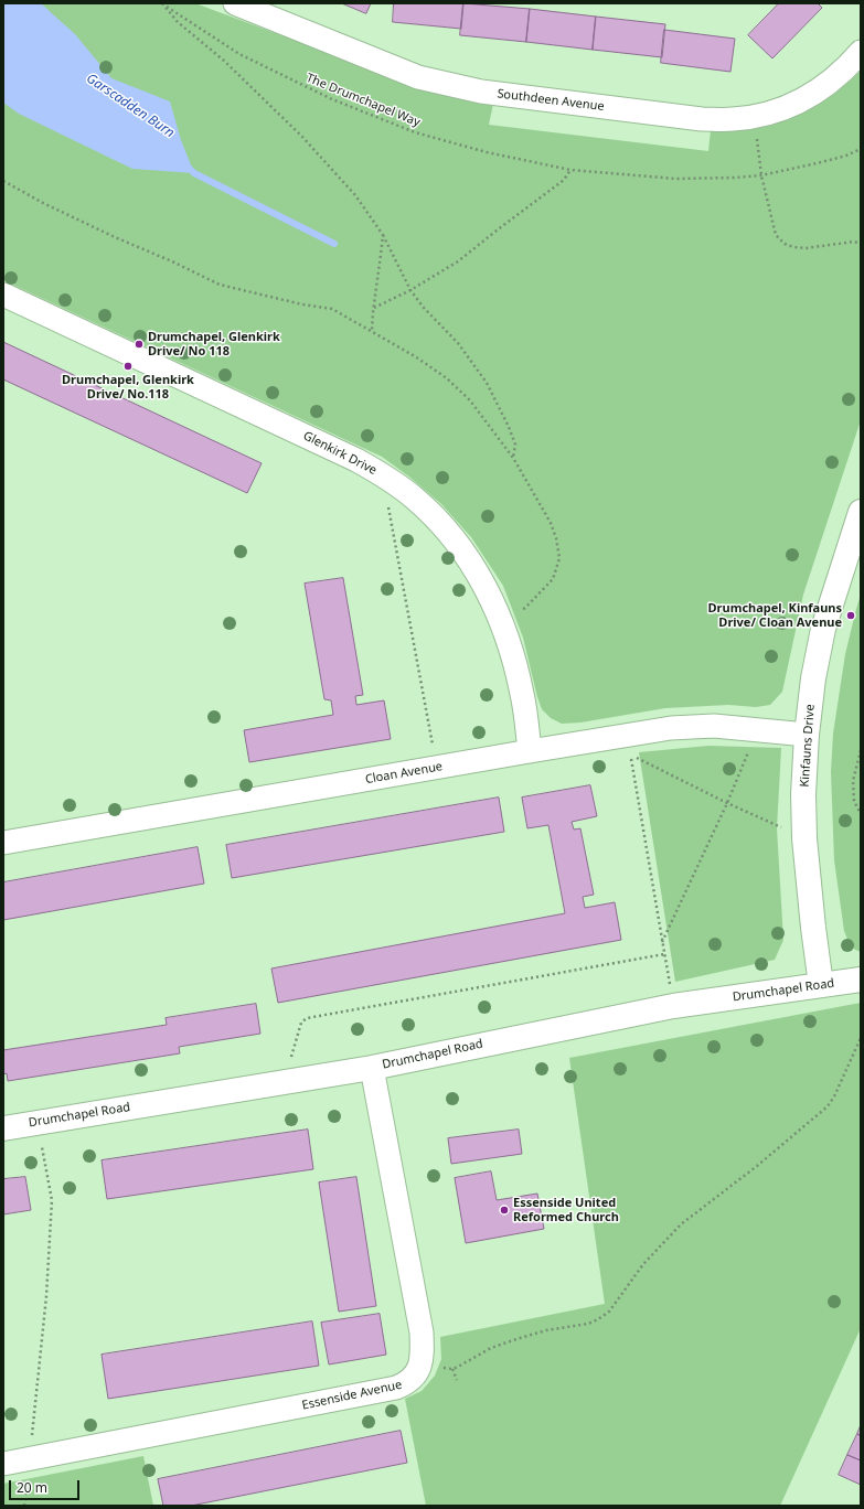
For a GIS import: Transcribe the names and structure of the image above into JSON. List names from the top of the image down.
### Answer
{
  "streets": {
    "street": [
      "Southdeen Avenue",
      "Glenkirk Drive",
      "Kinfauns Drive",
      "Cloan Avenue",
      "Drumchapel Road",
      "Essenside Avenue"
    ],
    "path": ["The Drumchapel Way"]
  },
  "crossings": [
    ["Glenkirk Drive", "Cloan Avenue"],
    ["Kinfauns Drive", "Cloan Avenue"],
    ["Kinfauns Drive", "Drumchapel Road"]
  ],
  "water": ["Garscadden Burn"],
  "places": [
    "Drumchapel, Glenkirk Drive/ No 118",
    "Drumchapel, Glenkirk Drive/ No.118",
    "Drumchapel, Kinfauns Drive/ Cloan Avenue",
    "Essenside United Reformed Church"
  ],
  "scale_bar": "20 m"
}
